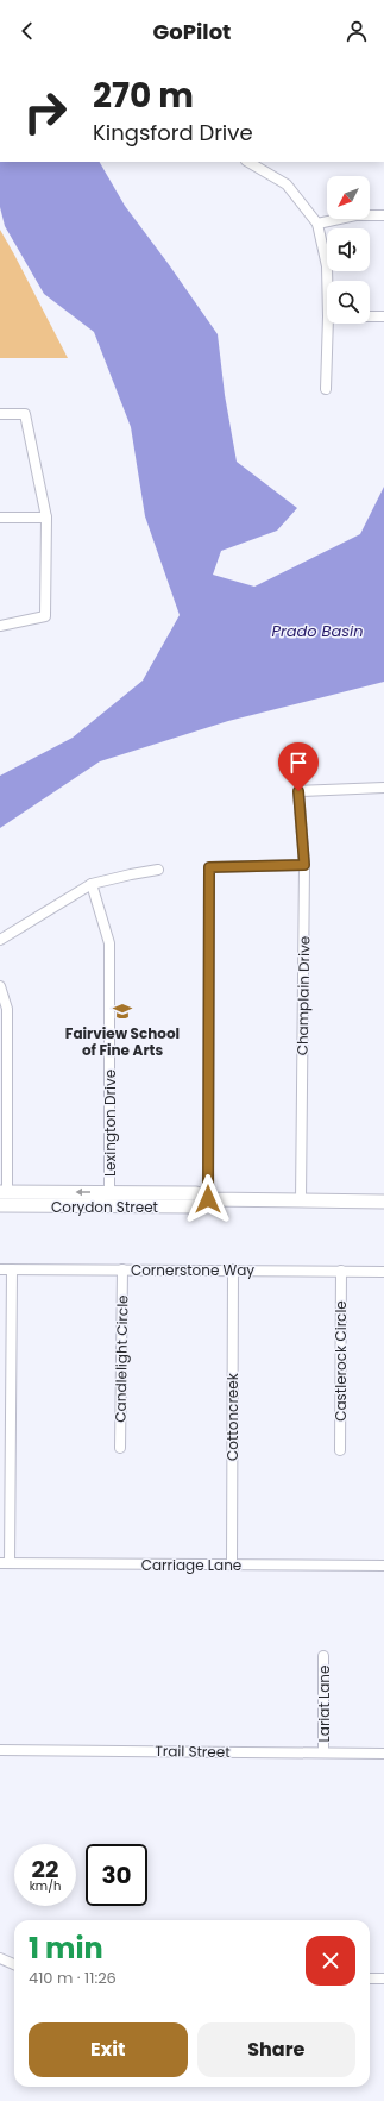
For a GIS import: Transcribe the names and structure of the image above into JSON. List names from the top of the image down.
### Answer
{
  "streets": {
    "main road": ["Corydon Street"],
    "street": [
      "Champlain Drive",
      "Lexington Drive",
      "Cornerstone Way",
      "Candlelight Circle",
      "Castlerock Circle",
      "Cottoncreek",
      "Carriage Lane",
      "Lariat Lane",
      "Trail Street"
    ]
  },
  "crossings": [
    ["Champlain Drive", "Corydon Street"],
    ["Lexington Drive", "Corydon Street"],
    ["Cornerstone Way", "Candlelight Circle"],
    ["Cornerstone Way", "Castlerock Circle"],
    ["Cornerstone Way", "Cottoncreek"],
    ["Cottoncreek", "Carriage Lane"],
    ["Lariat Lane", "Trail Street"]
  ],
  "water": ["Prado Basin"],
  "places": {
    "school or university": ["Fairview School of Fine Arts"]
  },
  "north": "bottom left",
  "page": {
    "header": "GoPilot",
    "turn": ["270 m", "Kingsford Drive"],
    "speed": "22 km/h",
    "limit": "30",
    "heading": ["1 min", "410 m · 11:26"],
    "buttons": ["Exit", "Share"]
  }
}
